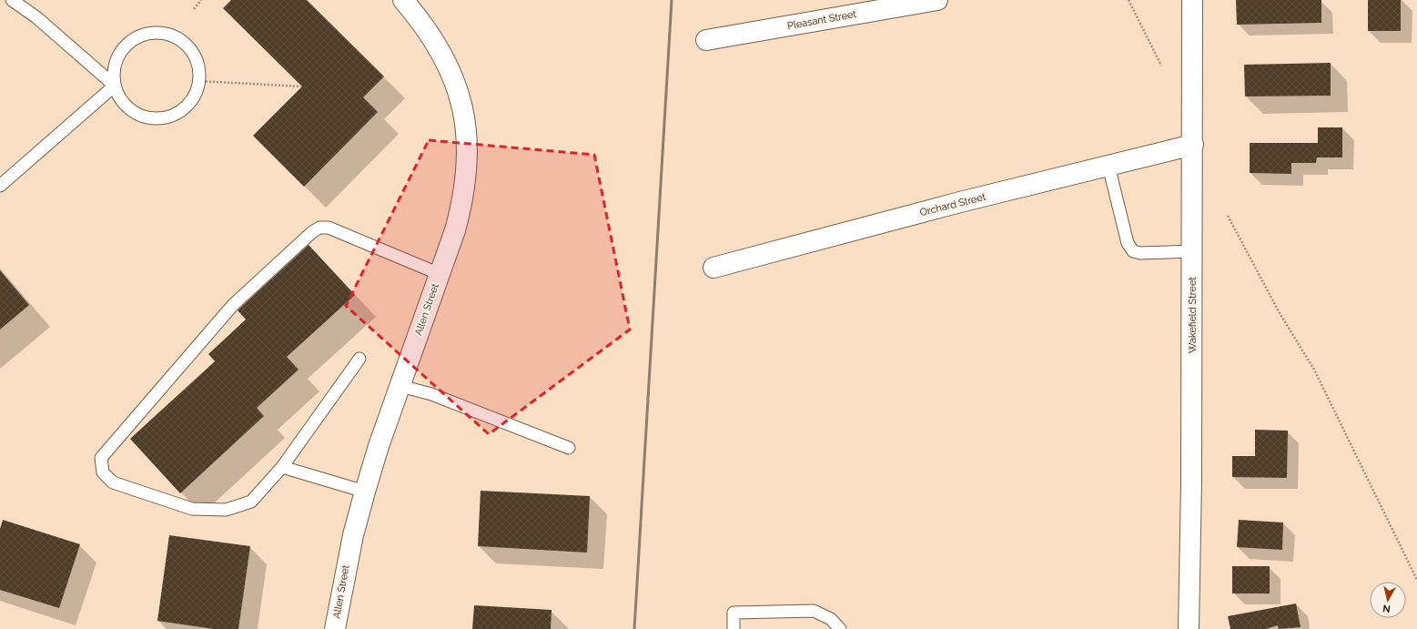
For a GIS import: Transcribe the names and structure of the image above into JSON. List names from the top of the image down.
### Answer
{
  "streets": {
    "street": [
      "Pleasant Street",
      "Orchard Street",
      "Allen Street",
      "Wakefield Street"
    ]
  },
  "crossings": [
    ["Orchard Street", "Wakefield Street"]
  ],
  "north": "bottom"
}
